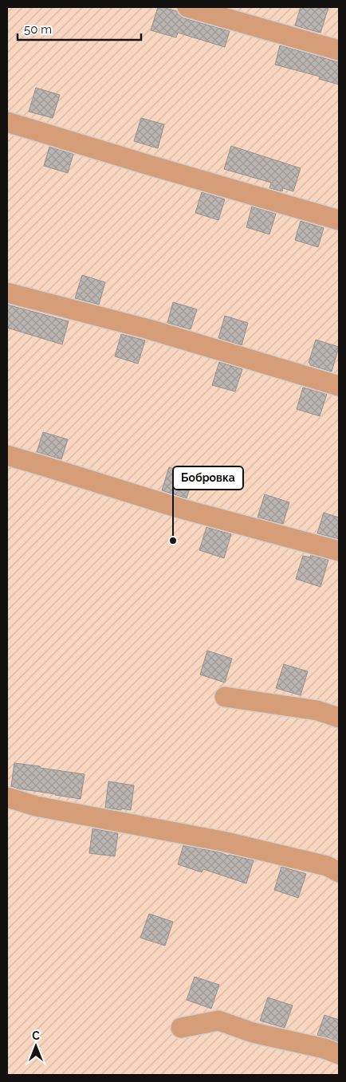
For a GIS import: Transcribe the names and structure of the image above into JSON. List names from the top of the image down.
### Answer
{
  "places": ["Бобровка"],
  "scale_bar": "50 m",
  "north": "top"
}
